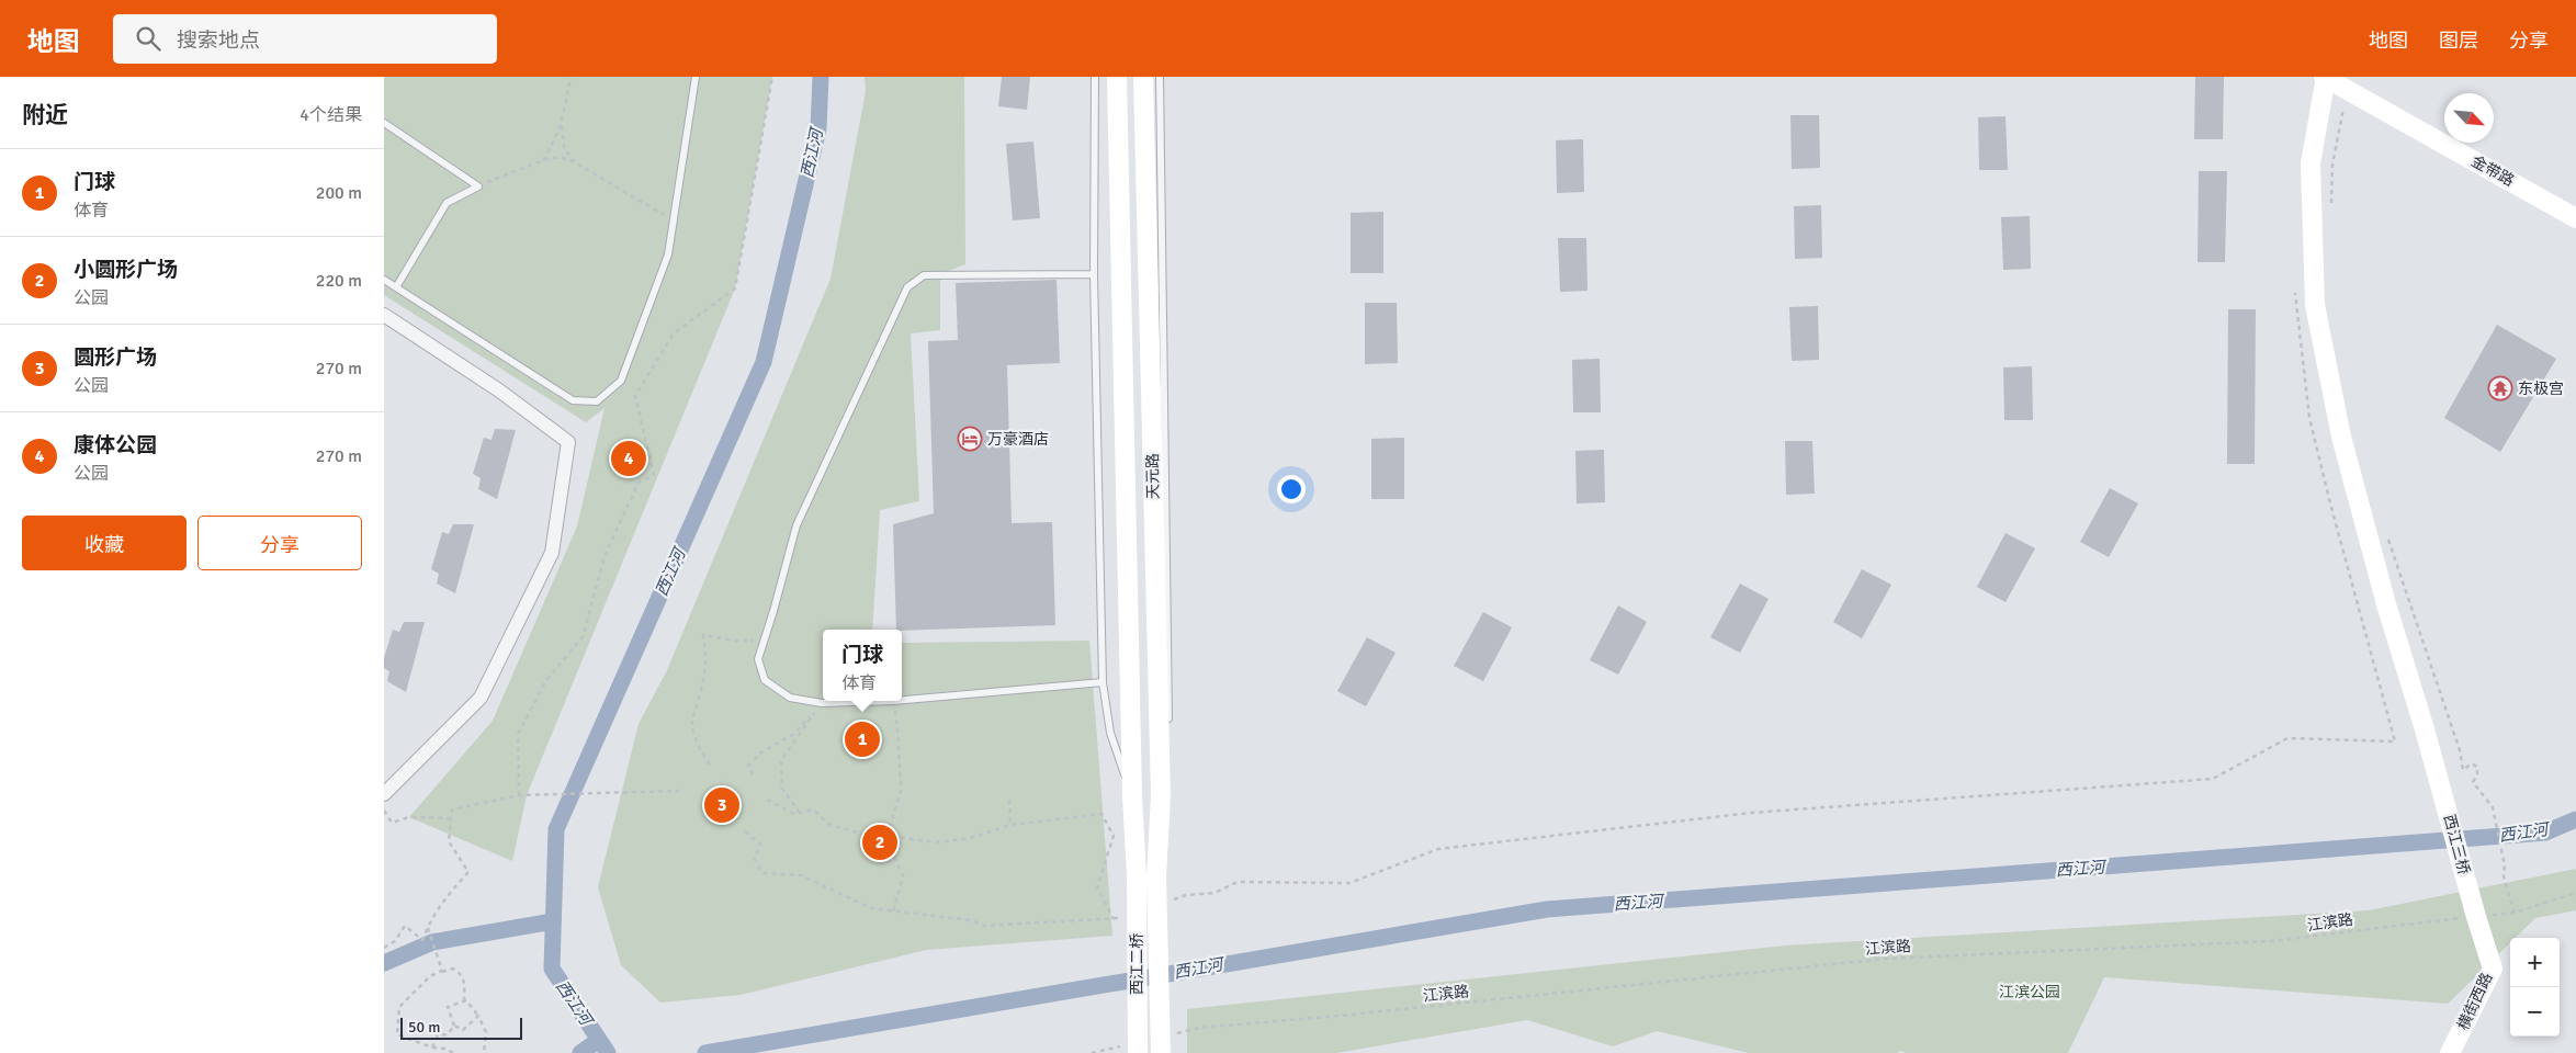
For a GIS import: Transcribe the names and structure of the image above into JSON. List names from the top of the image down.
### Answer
{
  "streets": {
    "main road": [
      "金带路",
      "天元路",
      "西江三桥",
      "西江二桥",
      "横街西路"
    ],
    "path": ["江滨路"]
  },
  "crossings": [
    ["金带路", "西江三桥"],
    ["天元路", "西江二桥"],
    ["西江三桥", "江滨路"],
    ["西江三桥", "横街西路"],
    ["江滨路", "横街西路"]
  ],
  "water": ["西江河"],
  "parks": ["江滨公园"],
  "places": {
    "temple": ["东极宫"],
    "hotel": ["万豪酒店"]
  },
  "scale_bar": "50 m",
  "north": "bottom right",
  "page": {
    "header": "地图",
    "search": "搜索地点",
    "nav": ["地图", "图层", "分享"],
    "heading": ["附近", "4个结果"],
    "list": [
      {
        "mark": "1",
        "name": "门球",
        "note": "体育",
        "value": "200 m"
      },
      {
        "mark": "2",
        "name": "小圆形广场",
        "note": "公园",
        "value": "220 m"
      },
      {
        "mark": "3",
        "name": "圆形广场",
        "note": "公园",
        "value": "270 m"
      },
      {
        "mark": "4",
        "name": "康体公园",
        "note": "公园",
        "value": "270 m"
      }
    ],
    "pins": [
      "4",
      "1",
      "3",
      "2"
    ],
    "buttons": ["收藏", "分享"],
    "popup": ["门球", "体育"],
    "map_buttons": ["+", "−"],
    "scale": "50 m"
  }
}
